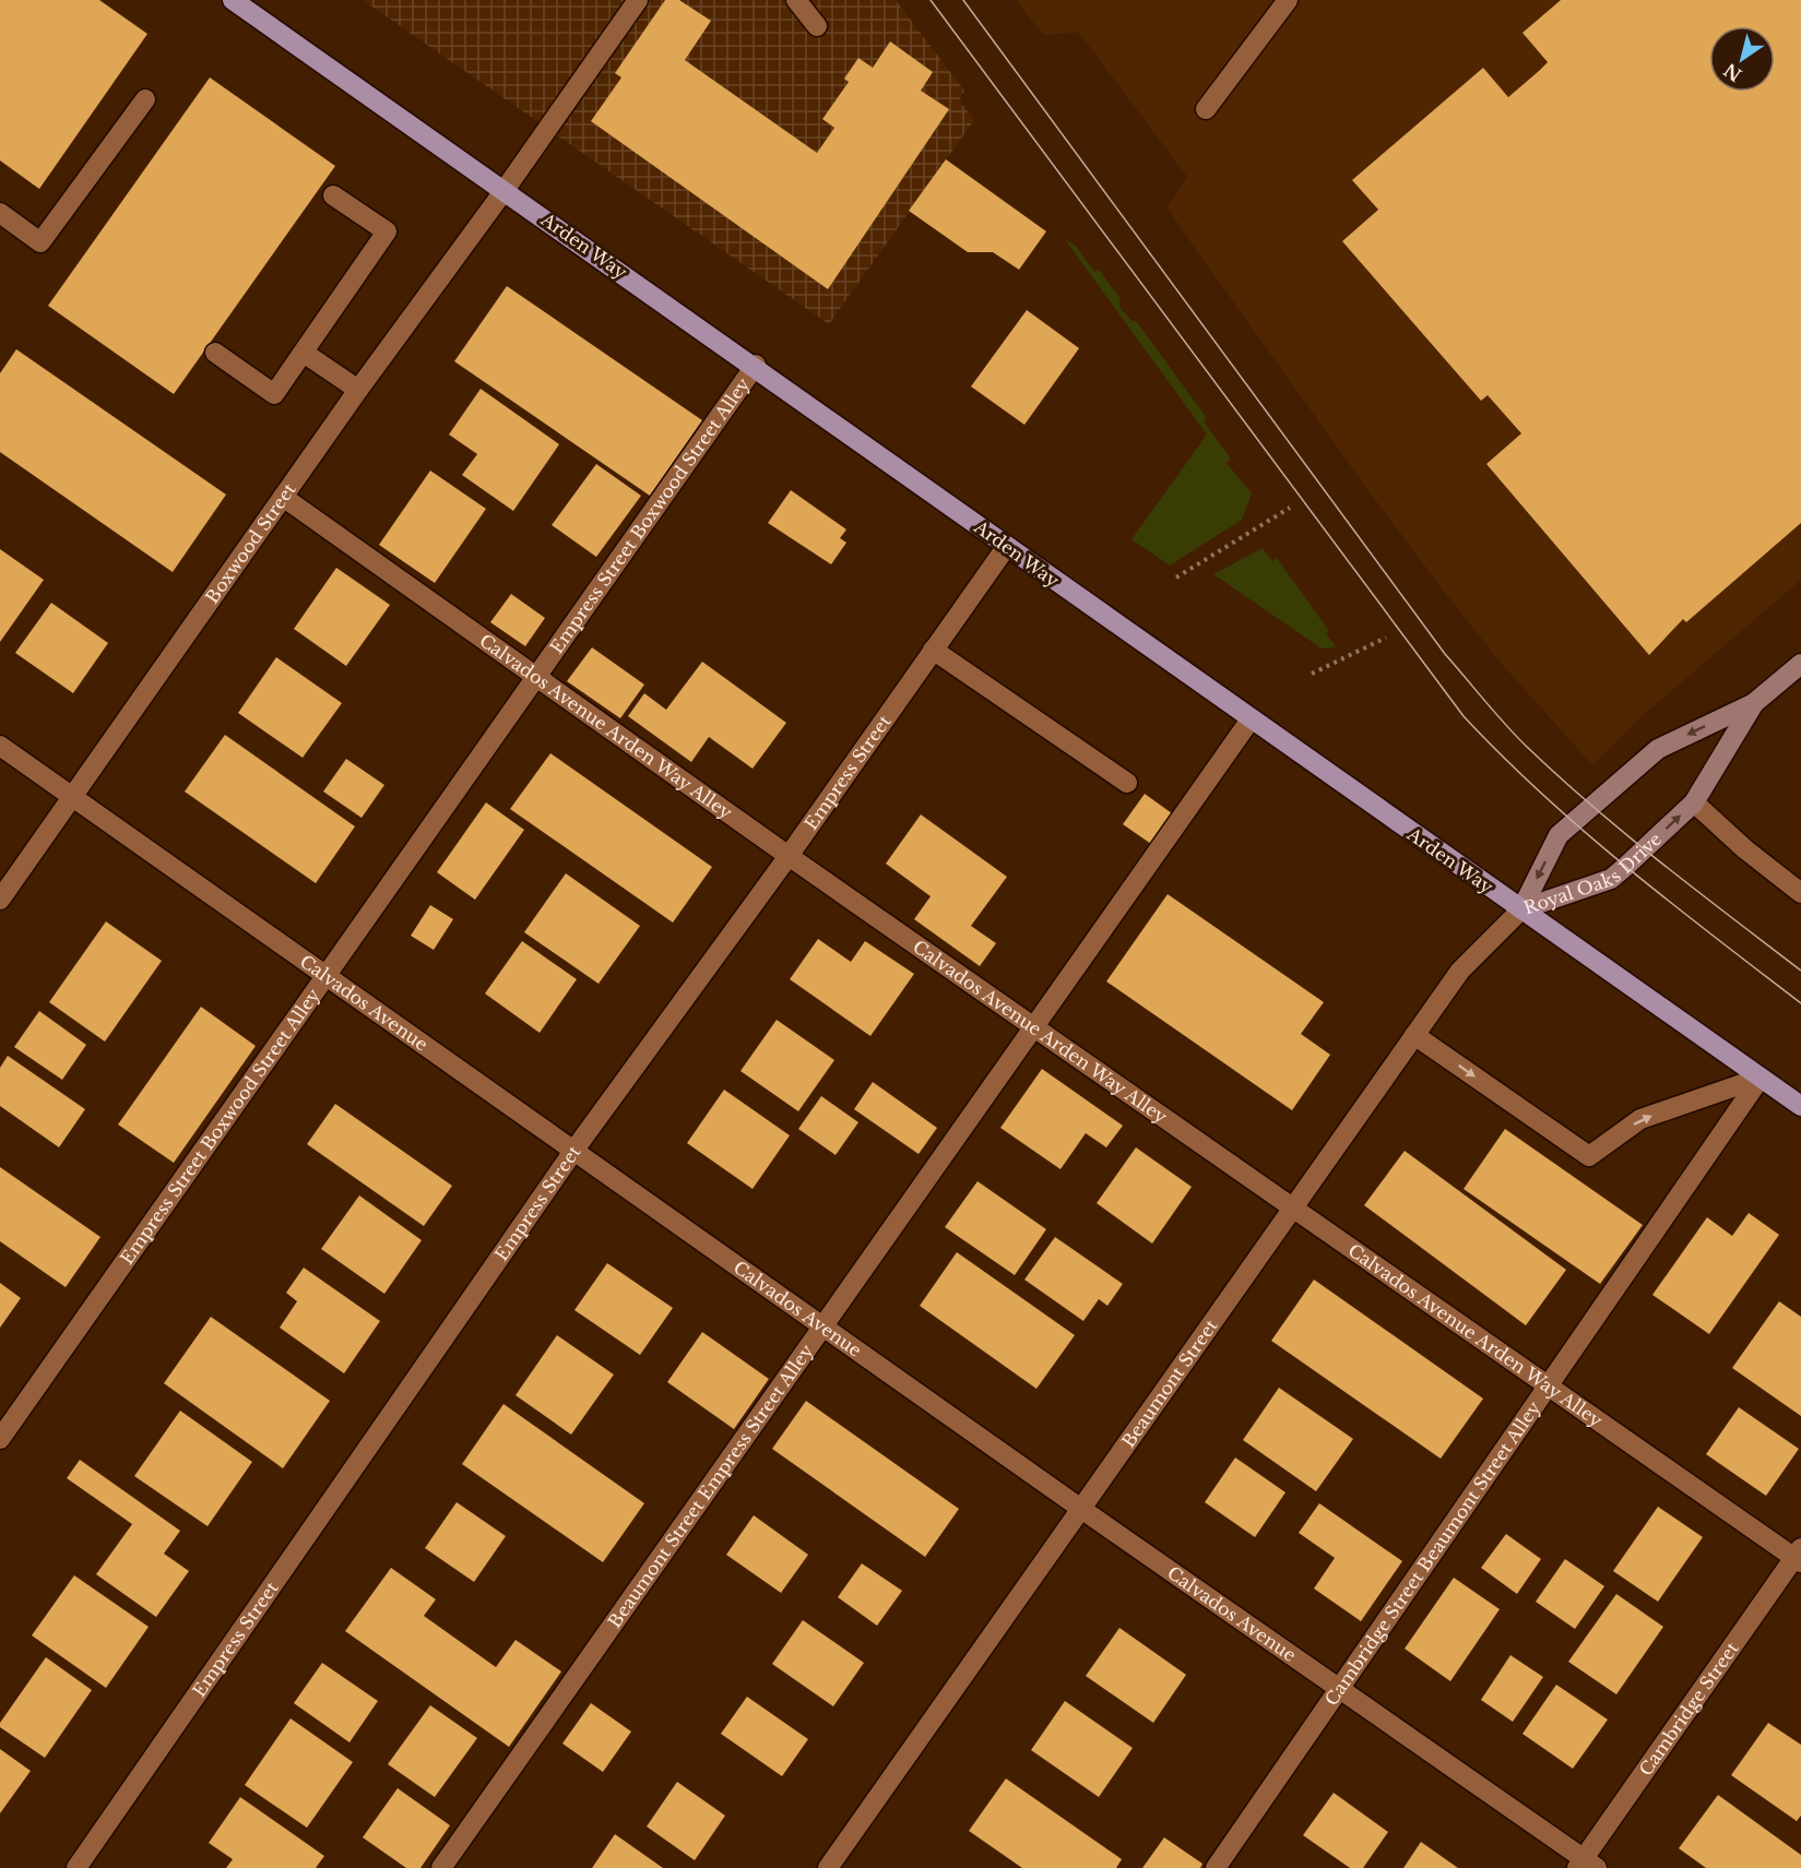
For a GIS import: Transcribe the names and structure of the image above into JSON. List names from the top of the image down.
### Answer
{
  "streets": {
    "main road": ["Arden Way"],
    "street": [
      "Empress Street Boxwood Street Alley",
      "Boxwood Street",
      "Calvados Avenue Arden Way Alley",
      "Empress Street",
      "Royal Oaks Drive",
      "Calvados Avenue",
      "Beaumont Street",
      "Beaumont Street Empress Street Alley",
      "Cambridge Street Beaumont Street Alley",
      "Cambridge Street"
    ]
  },
  "crossings": [
    ["Arden Way", "Empress Street Boxwood Street Alley"],
    ["Arden Way", "Boxwood Street"],
    ["Arden Way", "Empress Street"],
    ["Arden Way", "Royal Oaks Drive"],
    ["Arden Way", "Beaumont Street"],
    ["Arden Way", "Beaumont Street Empress Street Alley"],
    ["Arden Way", "Cambridge Street Beaumont Street Alley"],
    ["Empress Street Boxwood Street Alley", "Calvados Avenue Arden Way Alley"],
    ["Empress Street Boxwood Street Alley", "Calvados Avenue"],
    ["Boxwood Street", "Calvados Avenue Arden Way Alley"],
    ["Boxwood Street", "Calvados Avenue"],
    ["Calvados Avenue Arden Way Alley", "Empress Street"],
    ["Calvados Avenue Arden Way Alley", "Beaumont Street"],
    ["Calvados Avenue Arden Way Alley", "Beaumont Street Empress Street Alley"],
    ["Calvados Avenue Arden Way Alley", "Cambridge Street Beaumont Street Alley"],
    ["Calvados Avenue Arden Way Alley", "Cambridge Street"],
    ["Empress Street", "Calvados Avenue"],
    ["Royal Oaks Drive", "Beaumont Street"],
    ["Calvados Avenue", "Beaumont Street"],
    ["Calvados Avenue", "Beaumont Street Empress Street Alley"],
    ["Calvados Avenue", "Cambridge Street Beaumont Street Alley"],
    ["Calvados Avenue", "Cambridge Street"]
  ],
  "north": "bottom left"
}
